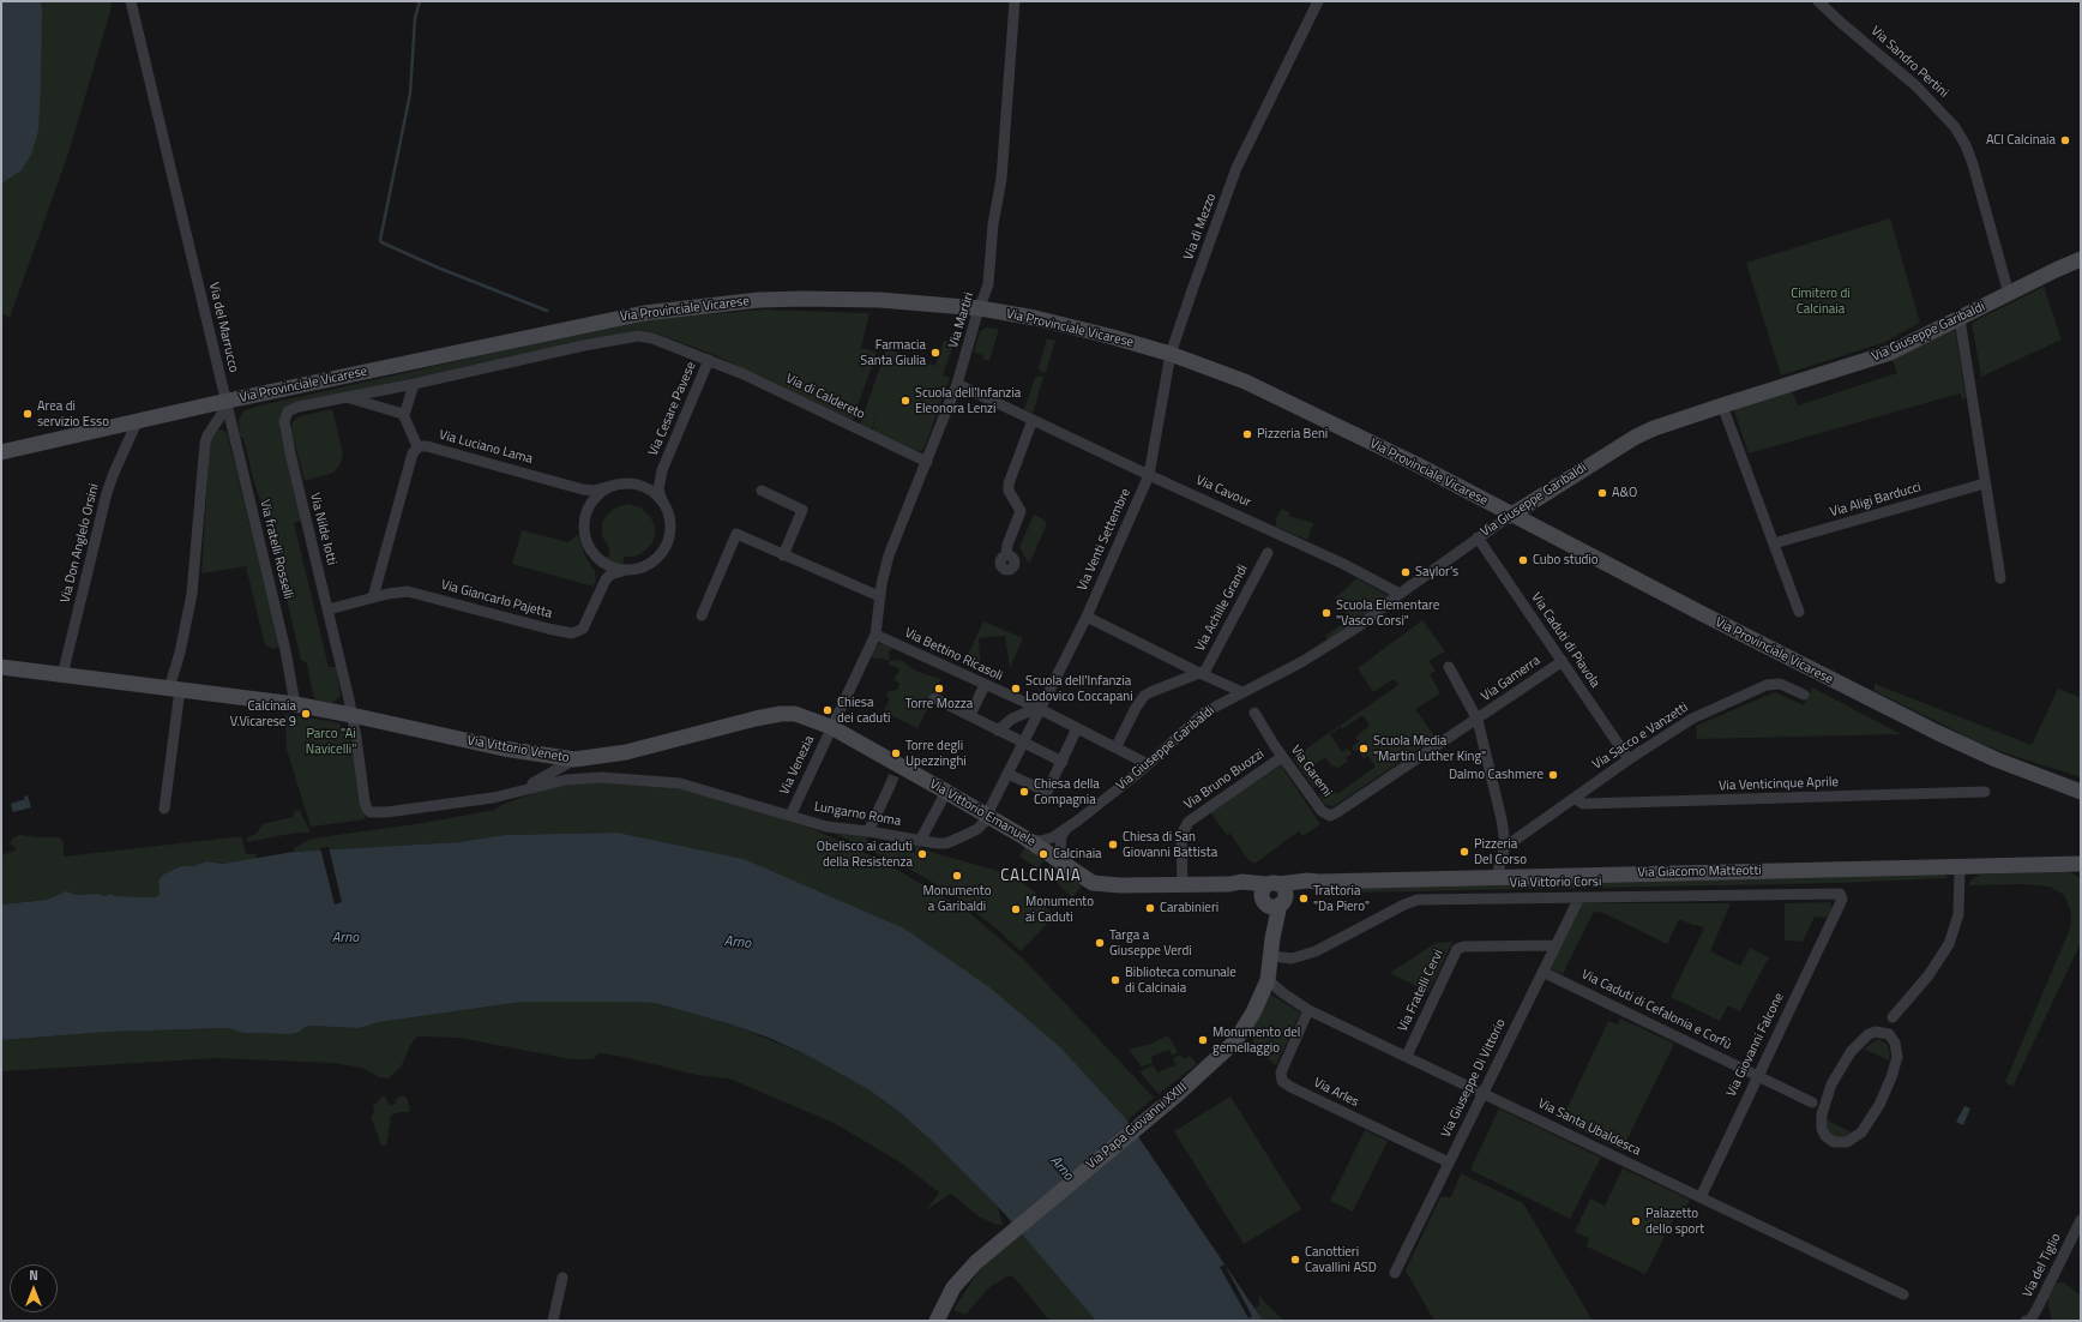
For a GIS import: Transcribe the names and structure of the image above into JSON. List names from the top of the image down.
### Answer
{
  "streets": {
    "main road": [
      "Via Provinciale Vicarese",
      "Via Giuseppe Garibaldi",
      "Via Vittorio Veneto",
      "Via Vittorio Emanuele",
      "Via Giacomo Matteotti",
      "Via Papa Giovanni XXIII"
    ],
    "street": [
      "Via Sandro Pertini",
      "Via di Mezzo",
      "Via Martiri",
      "Via del Marrucco",
      "Via di Caldereto",
      "Via Cesare Pavese",
      "Via Luciano Lama",
      "Via Cavour",
      "Via Aligi Barducci",
      "Via Nilde Iotti",
      "Via Venti Settembre",
      "Via Don Anglelo Orsini",
      "Via fratelli Rosselli",
      "Via Giancarlo Pajetta",
      "Via Achille Grandi",
      "Via Caduti di Piavola",
      "Via Bettino Ricasoli",
      "Via Gamerra",
      "Via Sacco e Vanzetti",
      "Via Venezia",
      "Via Garemi",
      "Via Bruno Buozzi",
      "Via Venticinque Aprile",
      "Lungarno Roma",
      "Via Vittorio Corsi",
      "Via Fratelli Cervi",
      "Via Caduti di Cefalonia e Corfù",
      "Via Giovanni Falcone",
      "Via Giuseppe Di Vittorio",
      "Via Arles",
      "Via Santa Ubaldesca",
      "Via del Tiglio"
    ]
  },
  "crossings": [
    ["Via Sandro Pertini", "Via Giuseppe Garibaldi"],
    ["Via di Mezzo", "Via Provinciale Vicarese"],
    ["Via di Mezzo", "Via Cavour"],
    ["Via di Mezzo", "Via Venti Settembre"],
    ["Via Provinciale Vicarese", "Via Martiri"],
    ["Via Provinciale Vicarese", "Via del Marrucco"],
    ["Via Provinciale Vicarese", "Via Giuseppe Garibaldi"],
    ["Via Provinciale Vicarese", "Via Don Anglelo Orsini"],
    ["Via Provinciale Vicarese", "Via fratelli Rosselli"],
    ["Via Martiri", "Via di Caldereto"],
    ["Via Martiri", "Via Cavour"],
    ["Via Martiri", "Via Bettino Ricasoli"],
    ["Via Martiri", "Via Venezia"],
    ["Via del Marrucco", "Via fratelli Rosselli"],
    ["Via Giuseppe Garibaldi", "Via Cavour"],
    ["Via Giuseppe Garibaldi", "Via Caduti di Piavola"],
    ["Via Giuseppe Garibaldi", "Via Bettino Ricasoli"],
    ["Via Giuseppe Garibaldi", "Via Vittorio Emanuele"],
    ["Via di Caldereto", "Via Cesare Pavese"],
    ["Via di Caldereto", "Via Nilde Iotti"],
    ["Via Cesare Pavese", "Via Luciano Lama"],
    ["Via Cesare Pavese", "Via Nilde Iotti"],
    ["Via Cesare Pavese", "Via Giancarlo Pajetta"],
    ["Via Luciano Lama", "Via Giancarlo Pajetta"],
    ["Via Cavour", "Via Venti Settembre"],
    ["Via Nilde Iotti", "Via Giancarlo Pajetta"],
    ["Via Nilde Iotti", "Via Vittorio Veneto"],
    ["Via Nilde Iotti", "Lungarno Roma"],
    ["Via Venti Settembre", "Via Bettino Ricasoli"],
    ["Via Venti Settembre", "Via Vittorio Emanuele"],
    ["Via Venti Settembre", "Lungarno Roma"],
    ["Via Caduti di Piavola", "Via Gamerra"],
    ["Via Caduti di Piavola", "Via Sacco e Vanzetti"],
    ["Via Bettino Ricasoli", "Via Venezia"],
    ["Via Gamerra", "Via Garemi"],
    ["Via Sacco e Vanzetti", "Via Venticinque Aprile"],
    ["Via Vittorio Veneto", "Via Venezia"],
    ["Via Vittorio Veneto", "Via Vittorio Emanuele"],
    ["Via Venezia", "Via Vittorio Emanuele"],
    ["Via Venezia", "Lungarno Roma"],
    ["Via Garemi", "Via Bruno Buozzi"],
    ["Via Vittorio Emanuele", "Lungarno Roma"],
    ["Via Giacomo Matteotti", "Via Papa Giovanni XXIII"],
    ["Via Vittorio Corsi", "Via Giovanni Falcone"],
    ["Via Vittorio Corsi", "Via Giuseppe Di Vittorio"],
    ["Via Vittorio Corsi", "Via Papa Giovanni XXIII"],
    ["Via Fratelli Cervi", "Via Giuseppe Di Vittorio"],
    ["Via Fratelli Cervi", "Via Santa Ubaldesca"],
    ["Via Caduti di Cefalonia e Corfù", "Via Giovanni Falcone"],
    ["Via Caduti di Cefalonia e Corfù", "Via Giuseppe Di Vittorio"],
    ["Via Giovanni Falcone", "Via Santa Ubaldesca"],
    ["Via Giuseppe Di Vittorio", "Via Arles"],
    ["Via Giuseppe Di Vittorio", "Via Santa Ubaldesca"],
    ["Via Arles", "Via Santa Ubaldesca"],
    ["Via Papa Giovanni XXIII", "Via Santa Ubaldesca"]
  ],
  "districts": ["CALCINAIA"],
  "water": ["Arno"],
  "parks": ["Cimitero di Calcinaia", "Parco \"Ai Navicelli\""],
  "places": [
    "ACI Calcinaia",
    "Farmacia Santa Giulia",
    "Scuola dell'Infanzia Eleonora Lenzi",
    "Area di servizio Esso",
    "Pizzeria Beni",
    "A&O",
    "Cubo studio",
    "Saylor's",
    "Scuola Elementare \"Vasco Corsi\"",
    "Torre Mozza",
    "Scuola dell'Infanzia Lodovico Coccapani",
    "Chiesa dei caduti",
    "Calcinaia V.Vicarese 9",
    "Scuola Media \"Martin Luther King\"",
    "Torre degli Upezzinghi",
    "Dalmo Cashmere",
    "Chiesa della Compagnia",
    "Chiesa di San Giovanni Battista",
    "Pizzeria Del Corso",
    "Obelisco ai caduti della Resistenza",
    "Calcinaia",
    "Monumento a Garibaldi",
    "Trattoria \"Da Piero\"",
    "Carabinieri",
    "Monumento ai Caduti",
    "Targa a Giuseppe Verdi",
    "Biblioteca comunale di Calcinaia",
    "Monumento del gemellaggio",
    "Palazetto dello sport",
    "Canottieri Cavallini ASD"
  ],
  "north": "top"
}
